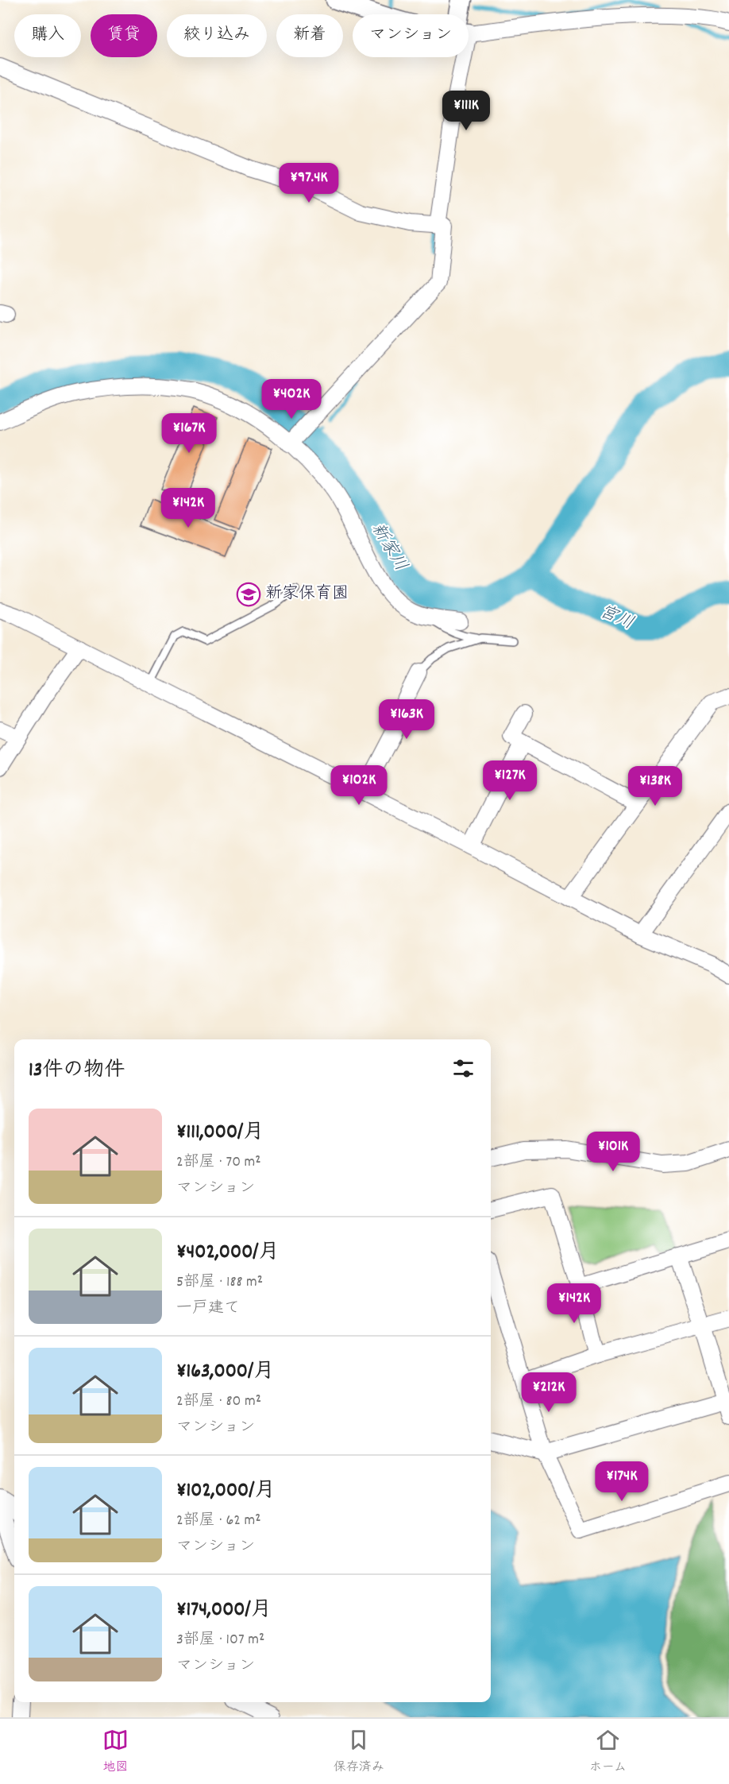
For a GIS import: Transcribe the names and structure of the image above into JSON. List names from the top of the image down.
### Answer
{
  "water": ["新家川", "宮川"],
  "places": {
    "school or university": ["新家保育園"]
  },
  "page": {
    "chip": [
      "購入",
      "賃貸",
      "絞り込み",
      "新着",
      "マンション"
    ],
    "price": [
      "¥111K",
      "¥97.4K",
      "¥402K",
      "¥167K",
      "¥142K",
      "¥163K",
      "¥127K",
      "¥102K",
      "¥138K",
      "¥101K",
      "¥142K",
      "¥212K",
      "¥174K"
    ],
    "heading": "13件の物件",
    "list": [
      {
        "name": "¥111,000/月",
        "note": "2部屋 · 70 m² · マンション"
      },
      {
        "name": "¥402,000/月",
        "note": "5部屋 · 188 m² · 一戸建て"
      },
      {
        "name": "¥163,000/月",
        "note": "2部屋 · 80 m² · マンション"
      },
      {
        "name": "¥102,000/月",
        "note": "2部屋 · 62 m² · マンション"
      },
      {
        "name": "¥174,000/月",
        "note": "3部屋 · 107 m² · マンション"
      }
    ],
    "tabs": ["地図", "保存済み", "ホーム"]
  }
}
